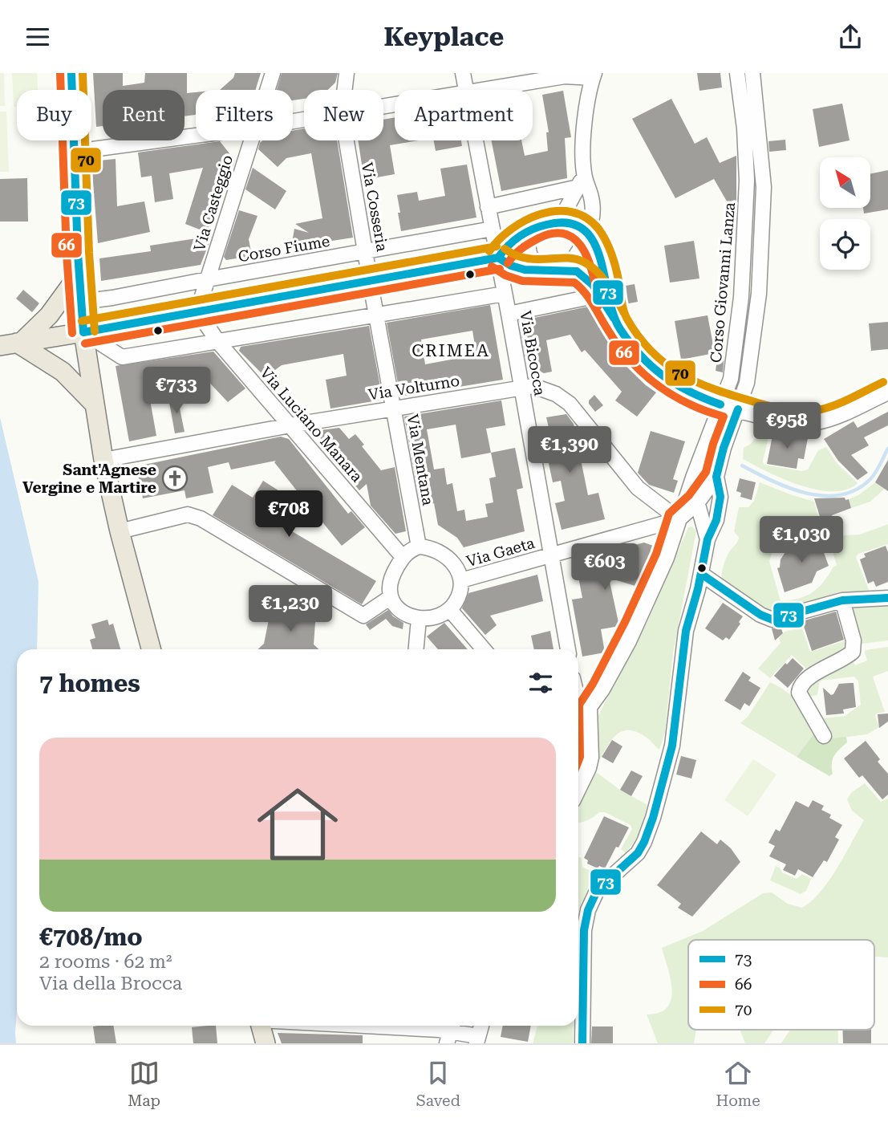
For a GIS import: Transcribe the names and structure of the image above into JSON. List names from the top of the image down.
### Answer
{
  "streets": {
    "street": [
      "Via Casteggio",
      "Via Cosseria",
      "Corso Fiume",
      "Corso Giovanni Lanza",
      "Via Bicocca",
      "Via Volturno",
      "Via Luciano Manara",
      "Via Mentana",
      "Via Gaeta"
    ]
  },
  "crossings": [
    ["Via Casteggio", "Corso Fiume"],
    ["Via Casteggio", "Via Luciano Manara"],
    ["Via Cosseria", "Corso Fiume"],
    ["Via Cosseria", "Via Mentana"],
    ["Corso Fiume", "Via Bicocca"],
    ["Corso Giovanni Lanza", "Via Volturno"],
    ["Corso Giovanni Lanza", "Via Gaeta"],
    ["Via Bicocca", "Via Volturno"],
    ["Via Bicocca", "Via Gaeta"],
    ["Via Volturno", "Via Luciano Manara"],
    ["Via Volturno", "Via Mentana"],
    ["Via Volturno", "Via Gaeta"],
    ["Via Luciano Manara", "Via Mentana"],
    ["Via Luciano Manara", "Via Gaeta"],
    ["Via Mentana", "Via Gaeta"]
  ],
  "districts": ["CRIMEA"],
  "places": {
    "church": ["Sant'Agnese Vergine e Martire"]
  },
  "lines": ["transit line 73", "transit line 66", "transit line 70"],
  "legend": ["73", "66", "70"],
  "north": "top left",
  "page": {
    "header": "Keyplace",
    "chip": [
      "Buy",
      "Rent",
      "Filters",
      "New",
      "Apartment"
    ],
    "price": [
      "€733",
      "€958",
      "€1,390",
      "€708",
      "€1,030",
      "€603",
      "€1,230"
    ],
    "heading": "7 homes",
    "list": [
      {
        "name": "€708/mo",
        "note": "2 rooms · 62 m² · Via della Brocca"
      }
    ],
    "tabs": ["Map", "Saved", "Home"]
  }
}
